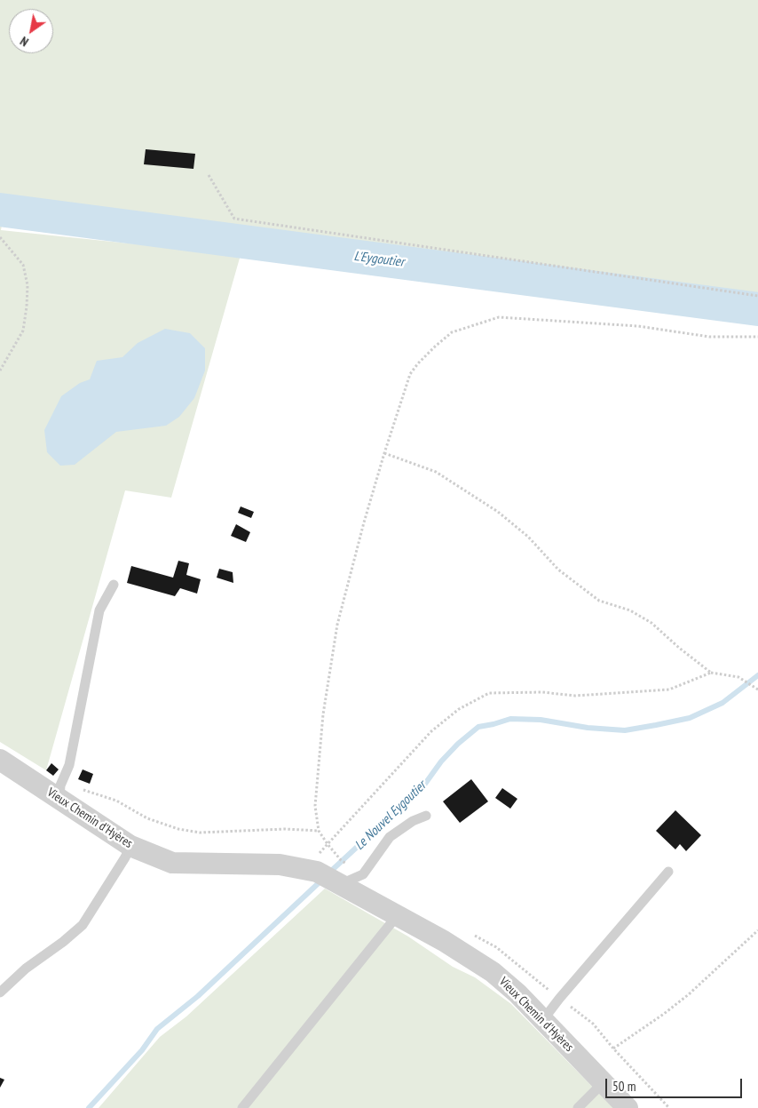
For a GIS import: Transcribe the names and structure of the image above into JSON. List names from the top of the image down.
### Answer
{
  "streets": {
    "street": ["Vieux Chemin d'Hyères"]
  },
  "water": ["L'Eygoutier", "Le Nouvel Eygoutier"],
  "scale_bar": "50 m",
  "north": "bottom left"
}
